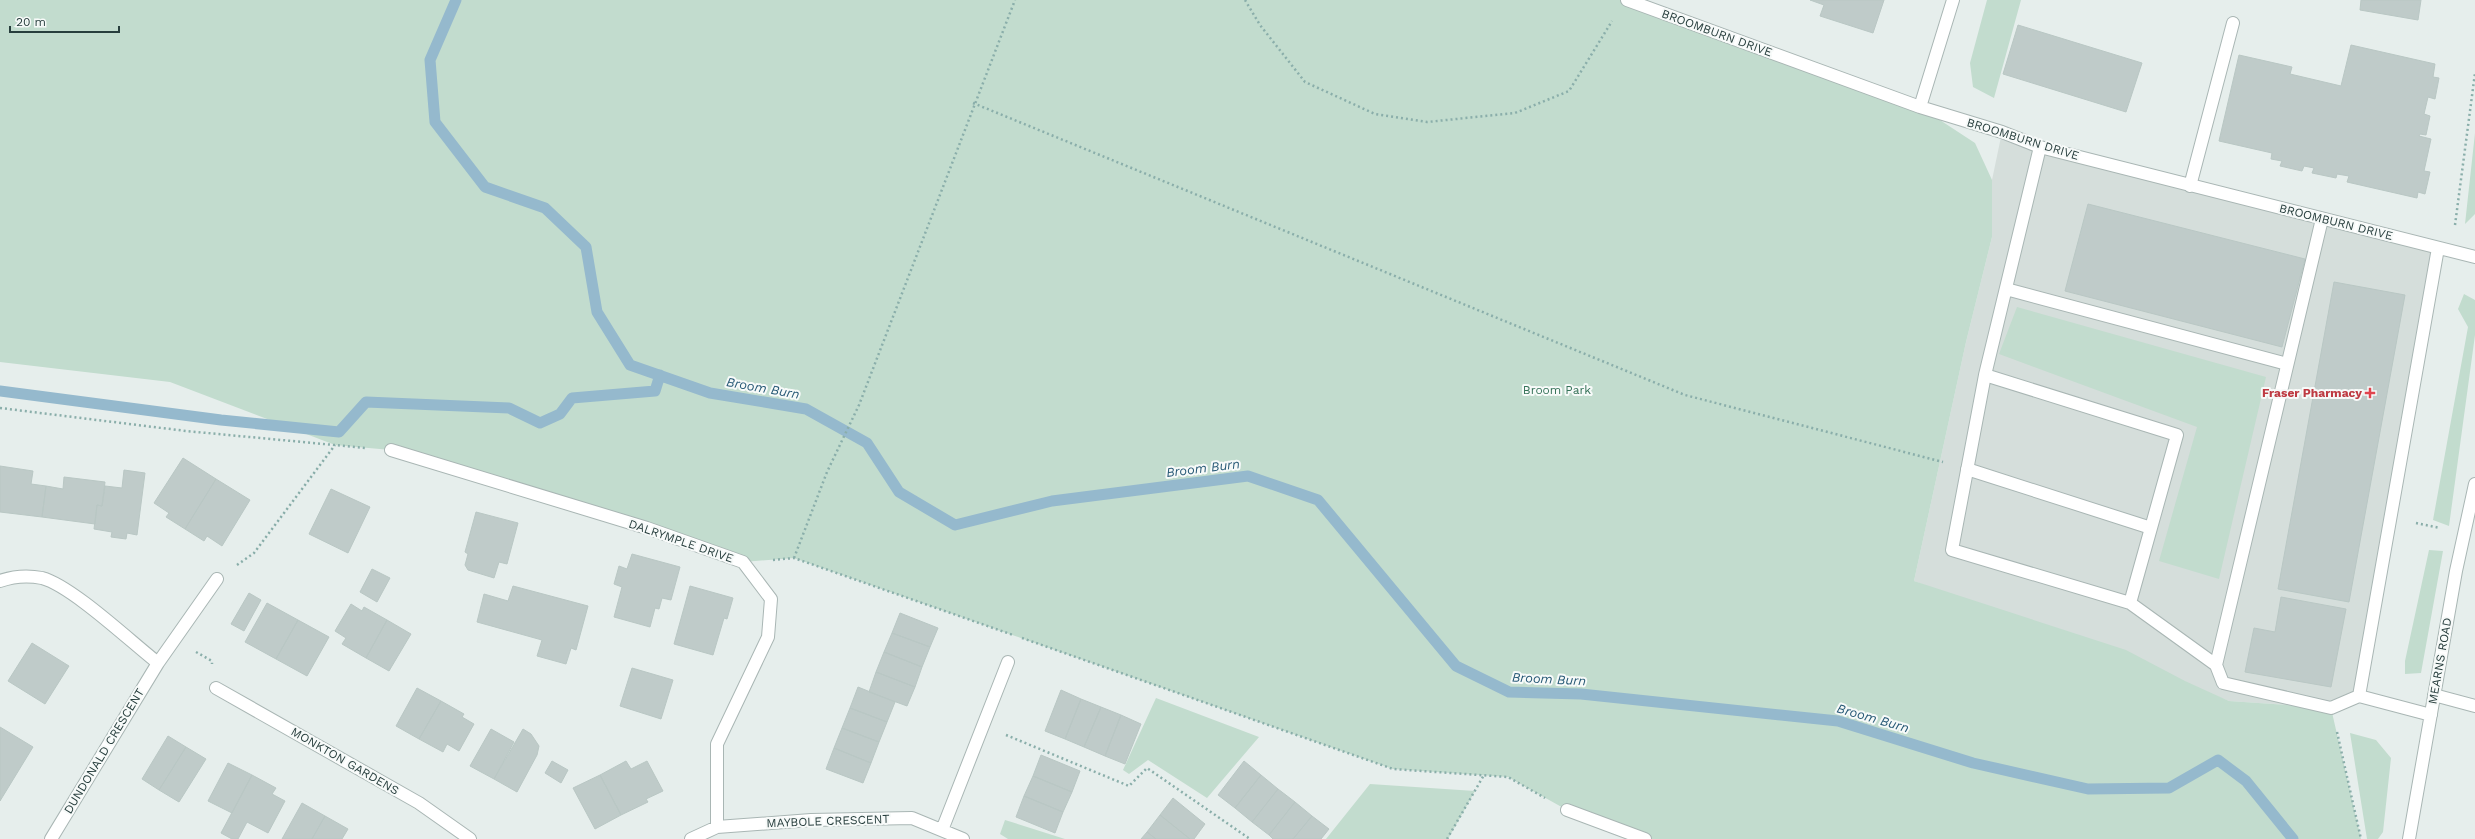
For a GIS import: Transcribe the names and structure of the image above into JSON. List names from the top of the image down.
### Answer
{
  "streets": {
    "street": [
      "BROOMBURN DRIVE",
      "DALRYMPLE DRIVE",
      "MEARNS ROAD",
      "DUNDONALD CRESCENT",
      "MONKTON GARDENS",
      "MAYBOLE CRESCENT"
    ]
  },
  "crossings": [
    ["DALRYMPLE DRIVE", "MAYBOLE CRESCENT"]
  ],
  "water": ["Broom Burn"],
  "parks": ["Broom Park"],
  "places": {
    "health": ["Fraser Pharmacy"]
  },
  "scale_bar": "20 m"
}
